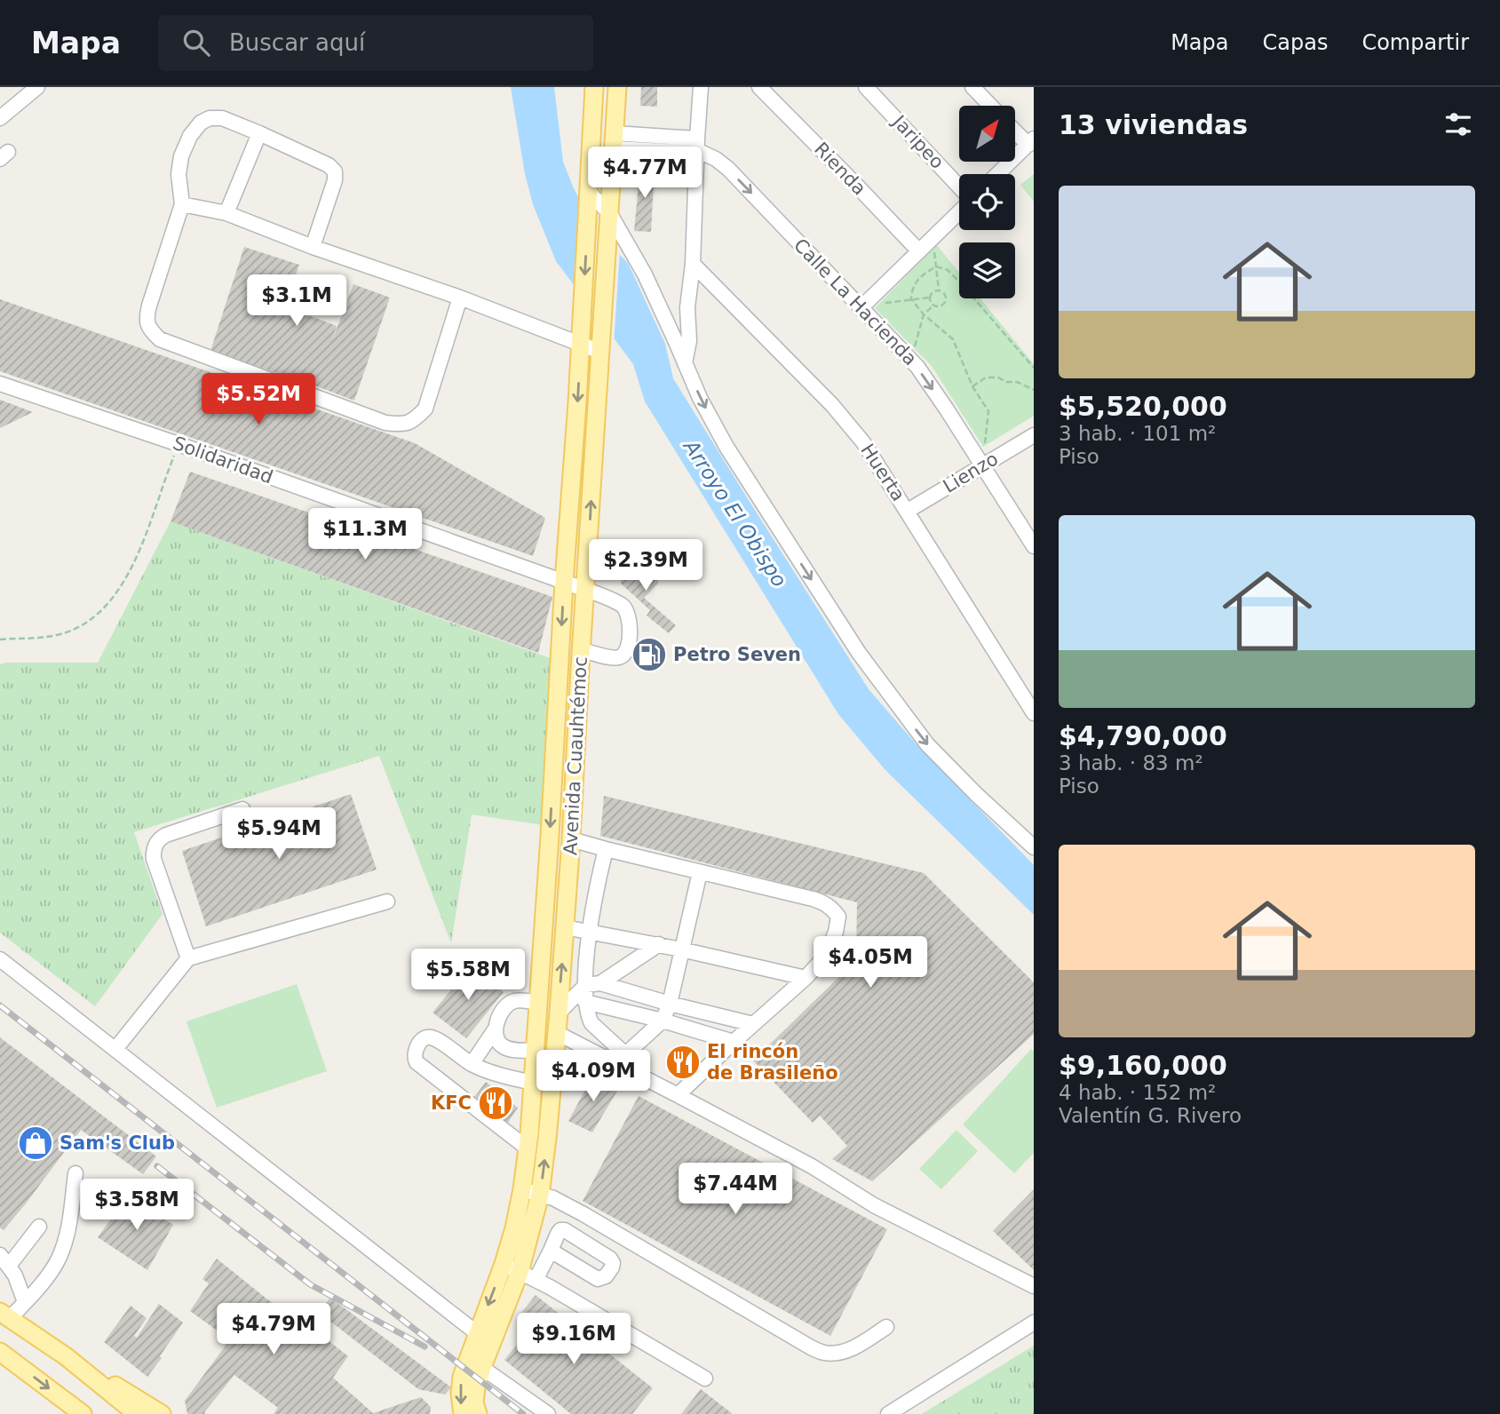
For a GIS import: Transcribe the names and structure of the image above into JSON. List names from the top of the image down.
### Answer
{
  "streets": {
    "main road": ["Avenida Cuauhtémoc"],
    "street": [
      "Jaripeo",
      "Rienda",
      "Calle La Hacienda",
      "Solidaridad",
      "Huerta",
      "Lienzo"
    ]
  },
  "crossings": [
    ["Calle La Hacienda", "Lienzo"],
    ["Calle La Hacienda", "Avenida Cuauhtémoc"],
    ["Solidaridad", "Avenida Cuauhtémoc"],
    ["Huerta", "Lienzo"]
  ],
  "one_way": ["Calle La Hacienda"],
  "water": ["Arroyo El Obispo"],
  "places": {
    "fuel station": ["Petro Seven"],
    "restaurant": ["El rincón de Brasileño", "KFC"],
    "shop": ["Sam's Club"]
  },
  "north": "top right",
  "page": {
    "header": "Mapa",
    "search": "Buscar aquí",
    "nav": ["Mapa", "Capas", "Compartir"],
    "heading": "13 viviendas",
    "price": [
      "$4.77M",
      "$3.1M",
      "$5.52M",
      "$11.3M",
      "$2.39M",
      "$5.94M",
      "$4.05M",
      "$5.58M",
      "$4.09M",
      "$7.44M",
      "$3.58M",
      "$4.79M",
      "$9.16M"
    ],
    "list": [
      {
        "name": "$5,520,000",
        "note": "3 hab. · 101 m² · Piso"
      },
      {
        "name": "$4,790,000",
        "note": "3 hab. · 83 m² · Piso"
      },
      {
        "name": "$9,160,000",
        "note": "4 hab. · 152 m² · Valentín G. Rivero"
      }
    ]
  }
}
